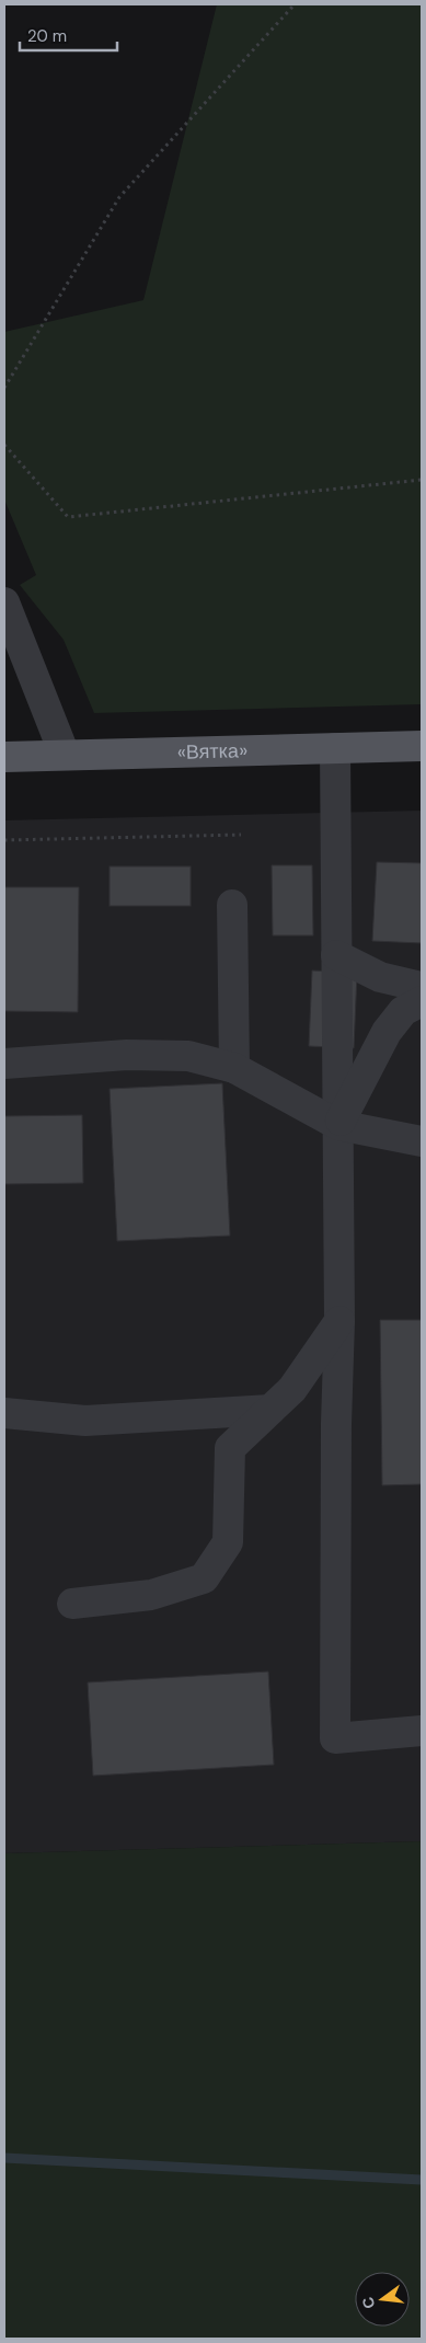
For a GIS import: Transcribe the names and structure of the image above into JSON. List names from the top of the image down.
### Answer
{
  "streets": {
    "main road": ["«Вятка»"]
  },
  "scale_bar": "20 m",
  "north": "left"
}
